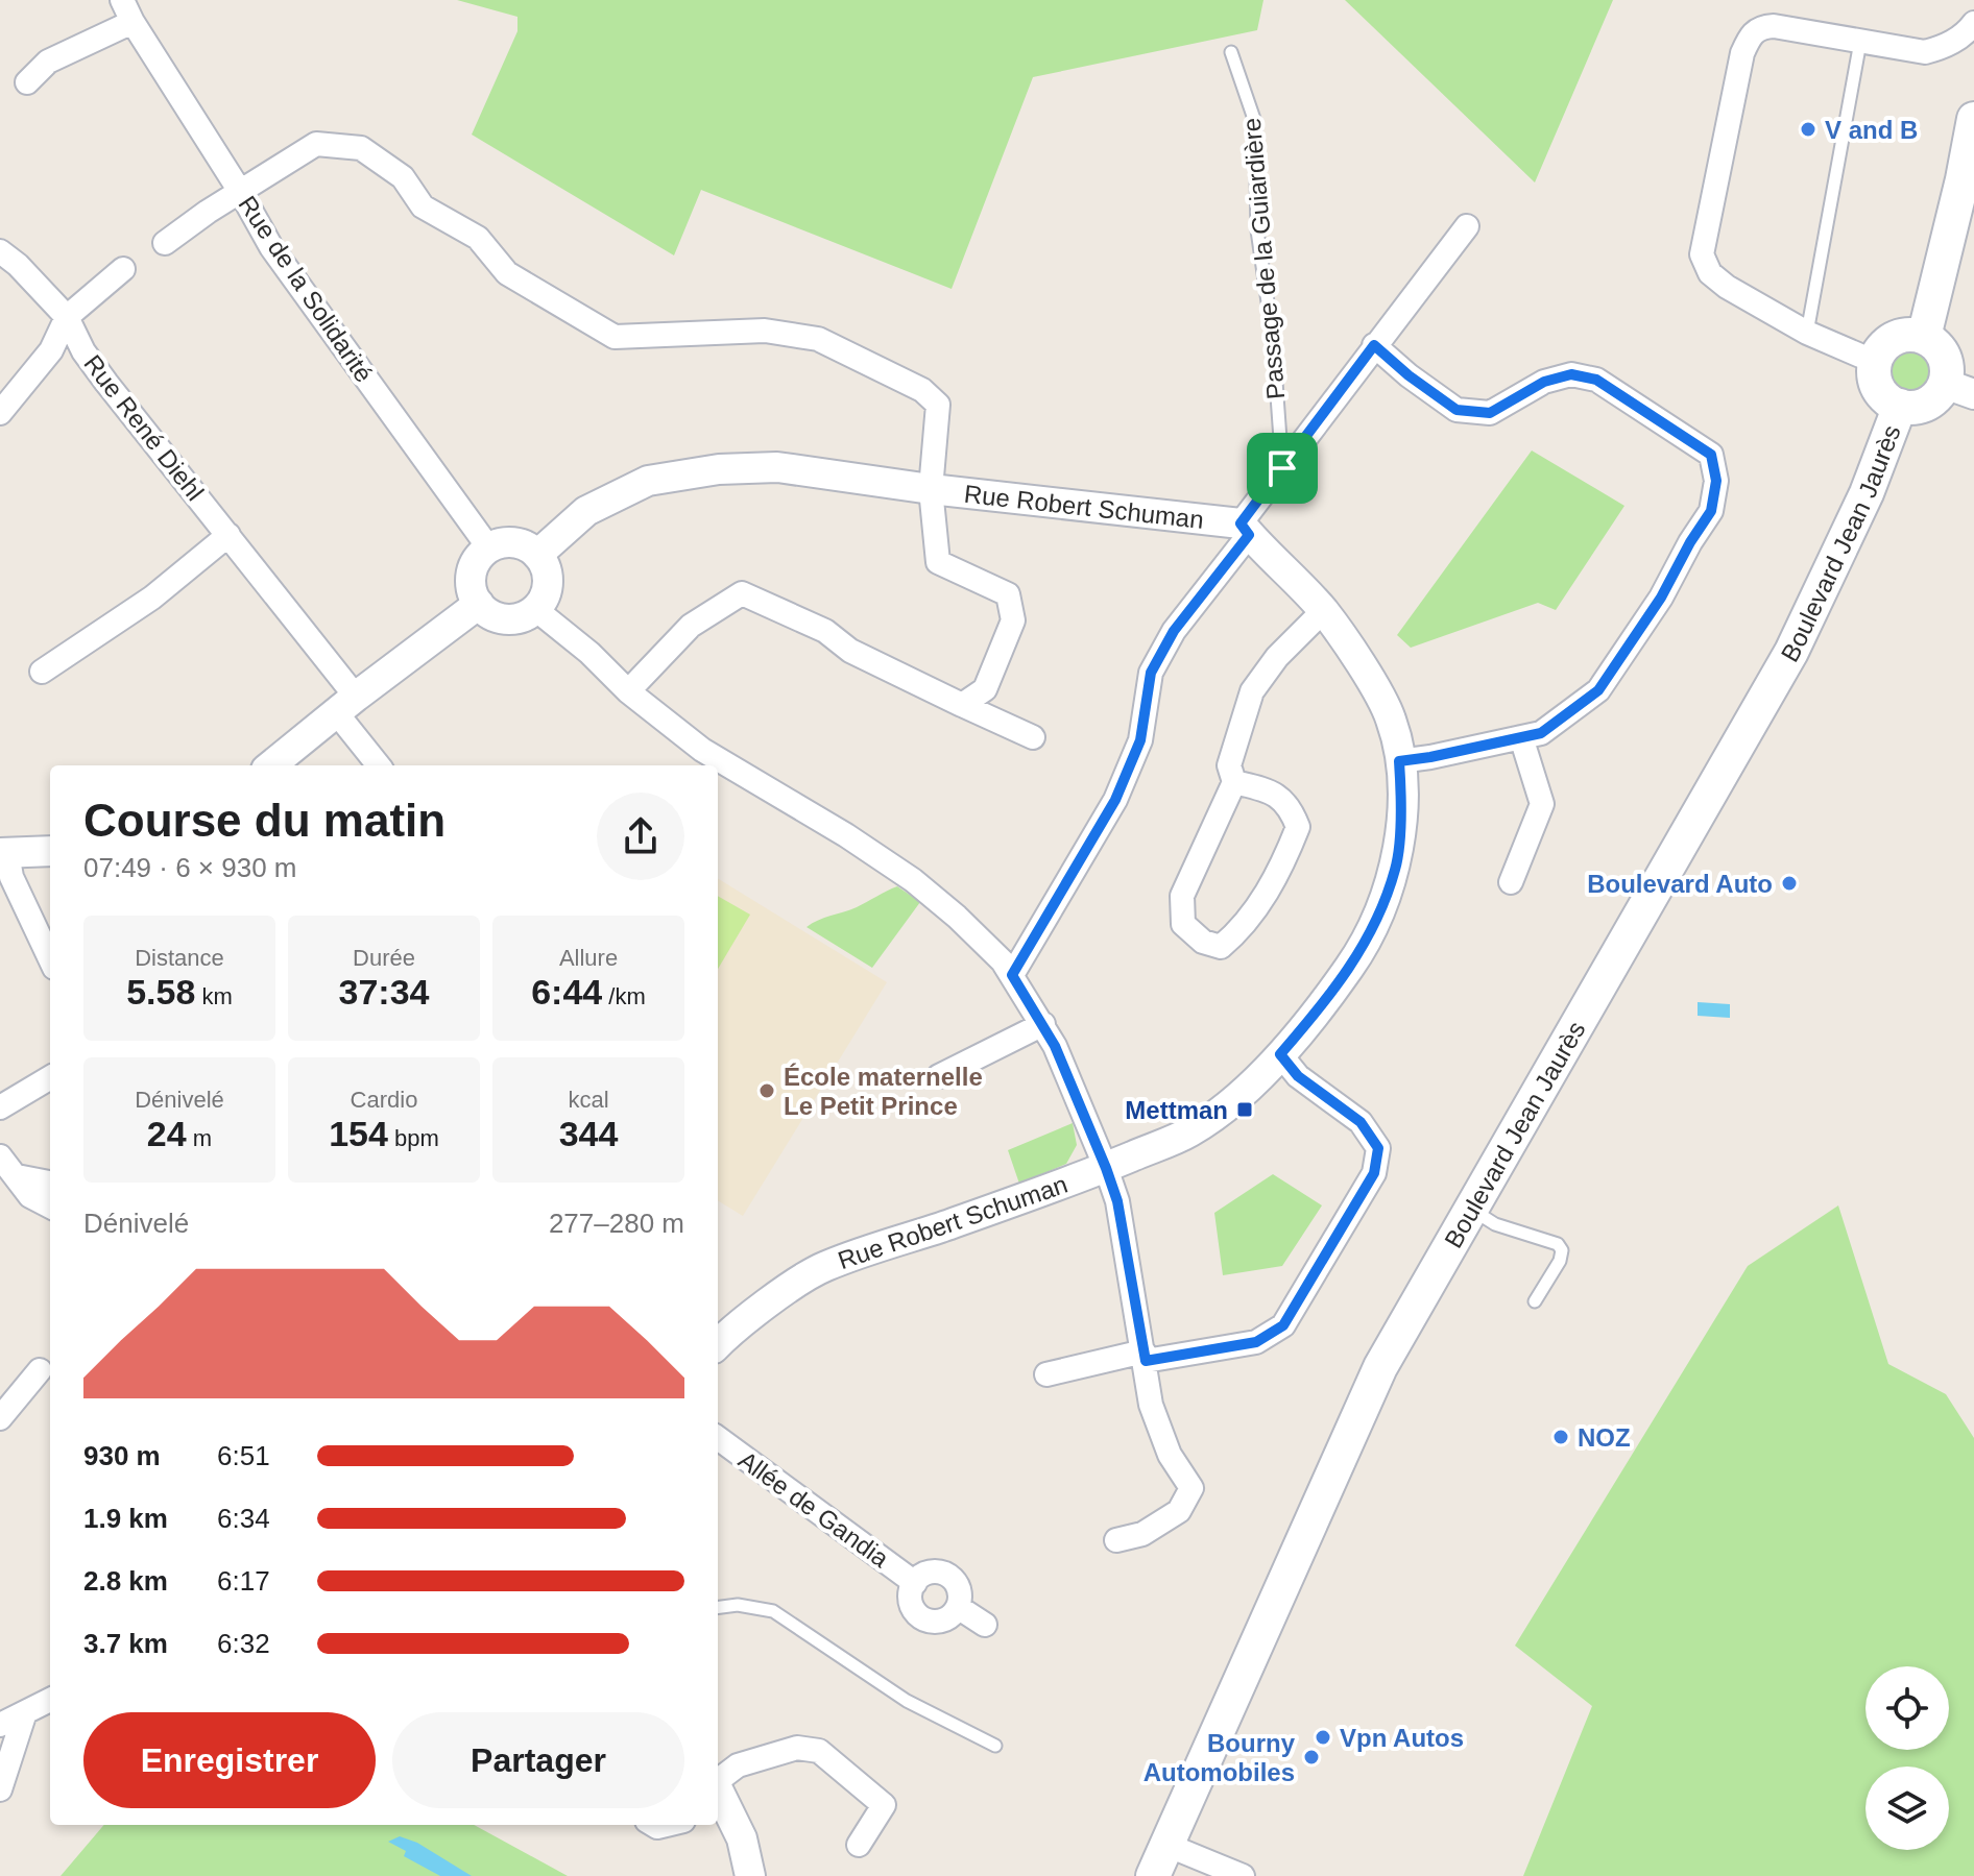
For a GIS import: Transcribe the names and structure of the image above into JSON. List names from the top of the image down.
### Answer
{
  "streets": {
    "main road": ["Boulevard Jean Jaurès"],
    "street": [
      "Rue de la Solidarité",
      "Rue René Diehl",
      "Rue Robert Schuman",
      "Allée de Gandia"
    ],
    "lane": ["Passage de la Guiardière"]
  },
  "crossings": [
    ["Rue de la Solidarité", "Rue Robert Schuman"]
  ],
  "places": {
    "other": [
      "V and B",
      "Boulevard Auto",
      "École maternelle Le Petit Prince",
      "NOZ",
      "Vpn Autos",
      "Bourny Automobiles"
    ],
    "transit": ["Mettman"]
  },
  "page": {
    "heading": ["Course du matin", "07:49 · 6 × 930 m"],
    "stats": [
      ["Distance", "5.58 km"],
      ["Durée", "37:34"],
      ["Allure", "6:44 /km"],
      ["Dénivelé", "24 m"],
      ["Cardio", "154 bpm"],
      ["kcal", "344"]
    ],
    "chart": ["Dénivelé", "277–280 m"],
    "list": [
      {
        "name": "930 m",
        "note": "6:51"
      },
      {
        "name": "1.9 km",
        "note": "6:34"
      },
      {
        "name": "2.8 km",
        "note": "6:17"
      },
      {
        "name": "3.7 km",
        "note": "6:32"
      }
    ],
    "buttons": ["Enregistrer", "Partager"]
  }
}
